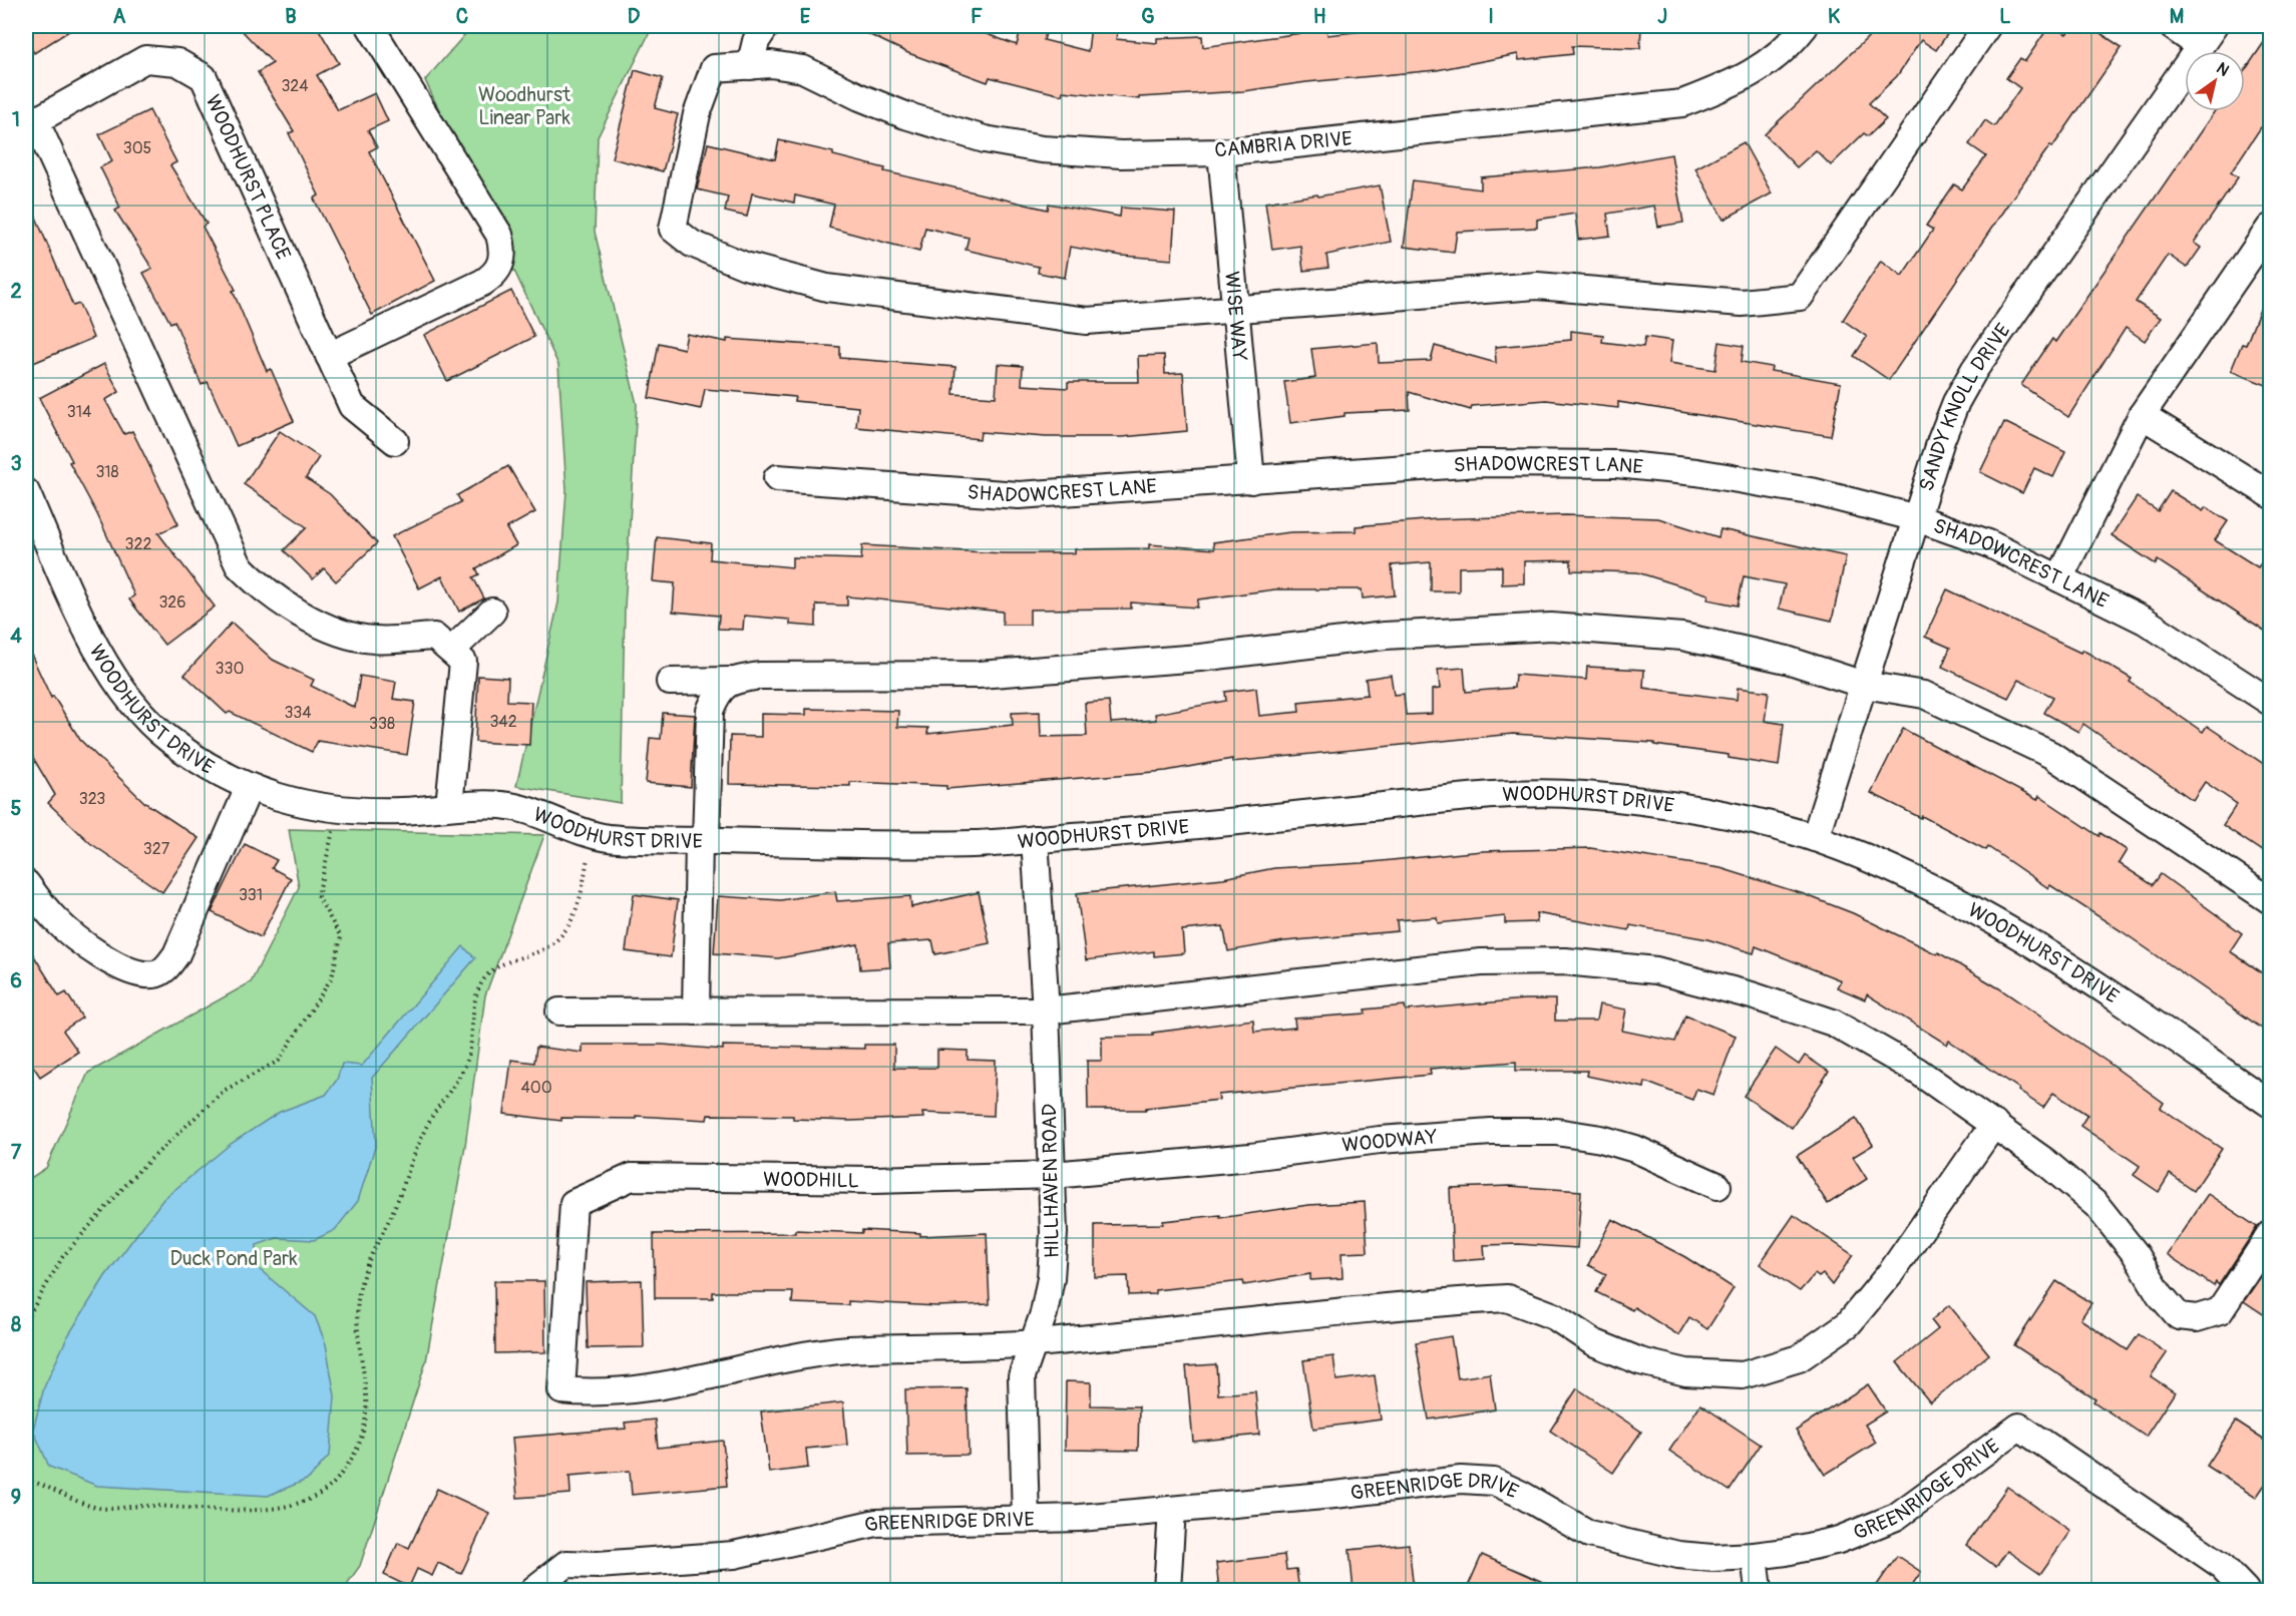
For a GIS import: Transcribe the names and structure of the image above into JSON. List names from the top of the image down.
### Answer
{
  "streets": {
    "street": [
      "CAMBRIA DRIVE",
      "WOODHURST PLACE",
      "WISE WAY",
      "SANDY KNOLL DRIVE",
      "SHADOWCREST LANE",
      "WOODHURST DRIVE",
      "WOODWAY",
      "WOODHILL",
      "HILLHAVEN ROAD",
      "GREENRIDGE DRIVE"
    ]
  },
  "crossings": [
    ["CAMBRIA DRIVE", "WISE WAY"],
    ["WISE WAY", "SHADOWCREST LANE"],
    ["SANDY KNOLL DRIVE", "SHADOWCREST LANE"],
    ["SANDY KNOLL DRIVE", "WOODHURST DRIVE"],
    ["WOODHURST DRIVE", "HILLHAVEN ROAD"],
    ["WOODWAY", "WOODHILL"],
    ["WOODWAY", "HILLHAVEN ROAD"],
    ["WOODHILL", "HILLHAVEN ROAD"],
    ["HILLHAVEN ROAD", "GREENRIDGE DRIVE"]
  ],
  "parks": ["Woodhurst Linear Park", "Duck Pond Park"],
  "house_numbers": [
    "324",
    "305",
    "314",
    "318",
    "322",
    "326",
    "330",
    "334",
    "342",
    "338",
    "323",
    "327",
    "331",
    "400"
  ],
  "north": "top right",
  "grid": {
    "columns": [
      "A",
      "B",
      "C",
      "D",
      "E",
      "F",
      "G",
      "H",
      "I",
      "J",
      "K",
      "L",
      "M"
    ],
    "rows": [
      "1",
      "2",
      "3",
      "4",
      "5",
      "6",
      "7",
      "8",
      "9"
    ]
  }
}
